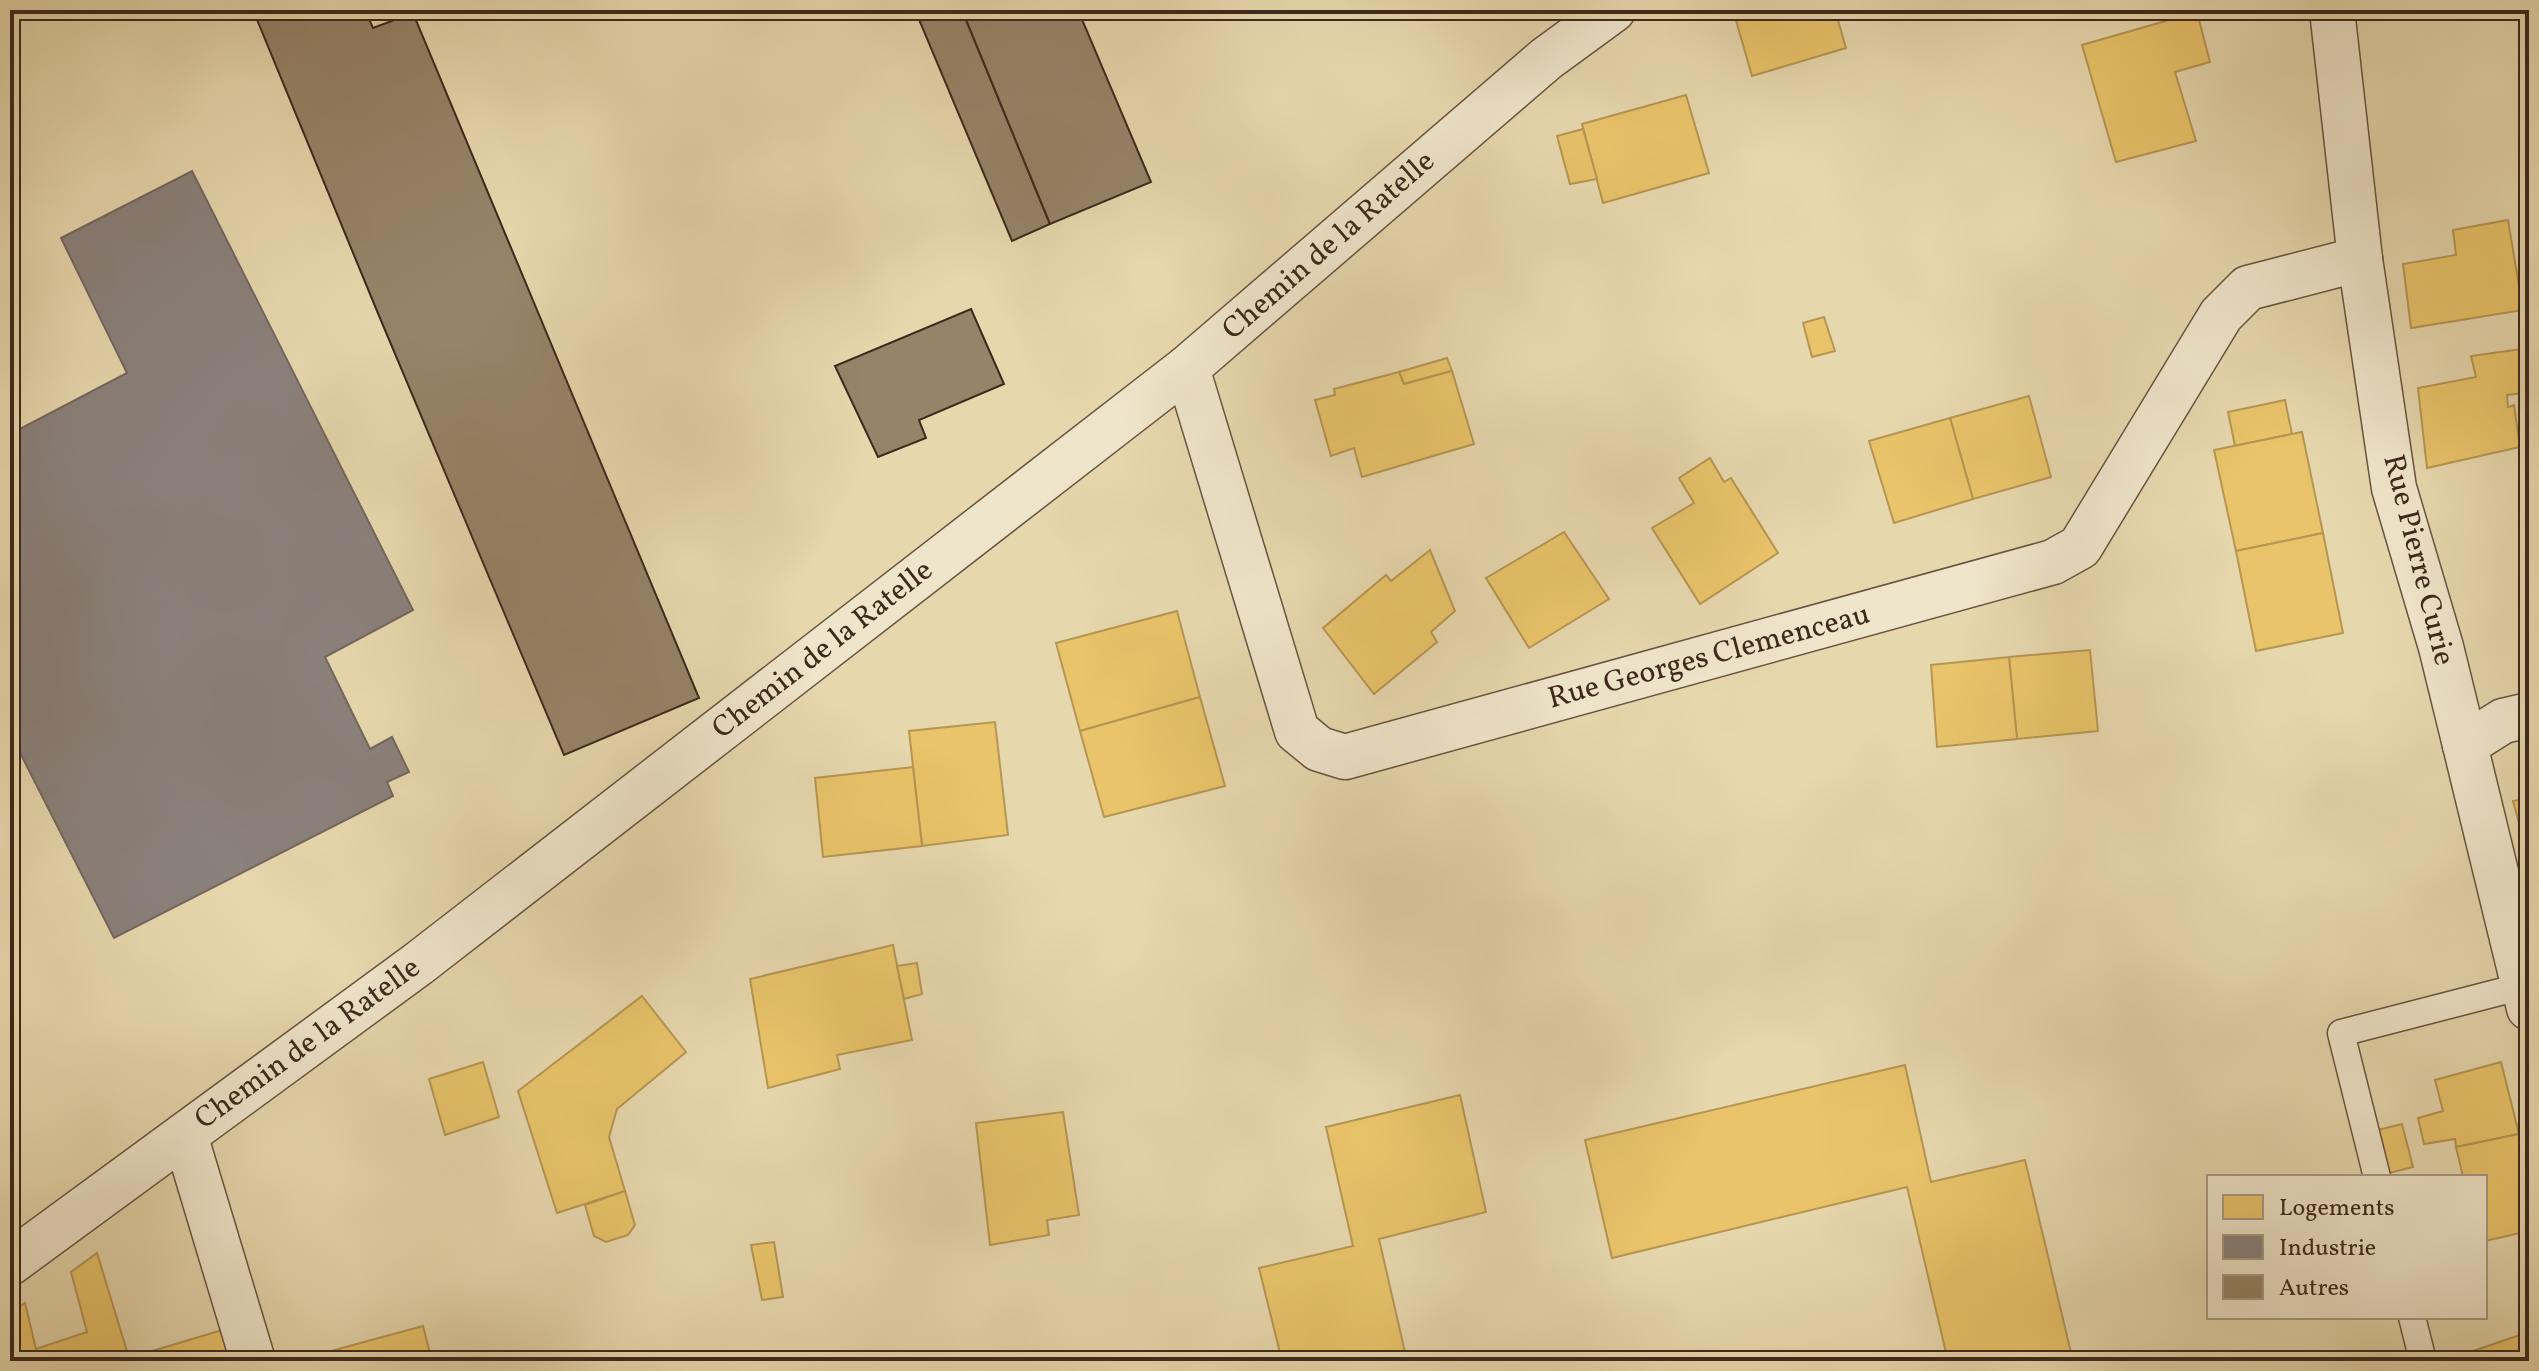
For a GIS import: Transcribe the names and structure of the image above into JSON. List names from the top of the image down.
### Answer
{
  "streets": {
    "street": ["Chemin de la Ratelle", "Rue Pierre Curie", "Rue Georges Clemenceau"]
  },
  "crossings": [
    ["Chemin de la Ratelle", "Rue Georges Clemenceau"],
    ["Rue Pierre Curie", "Rue Georges Clemenceau"]
  ],
  "legend": ["Logements", "Industrie", "Autres"]
}
